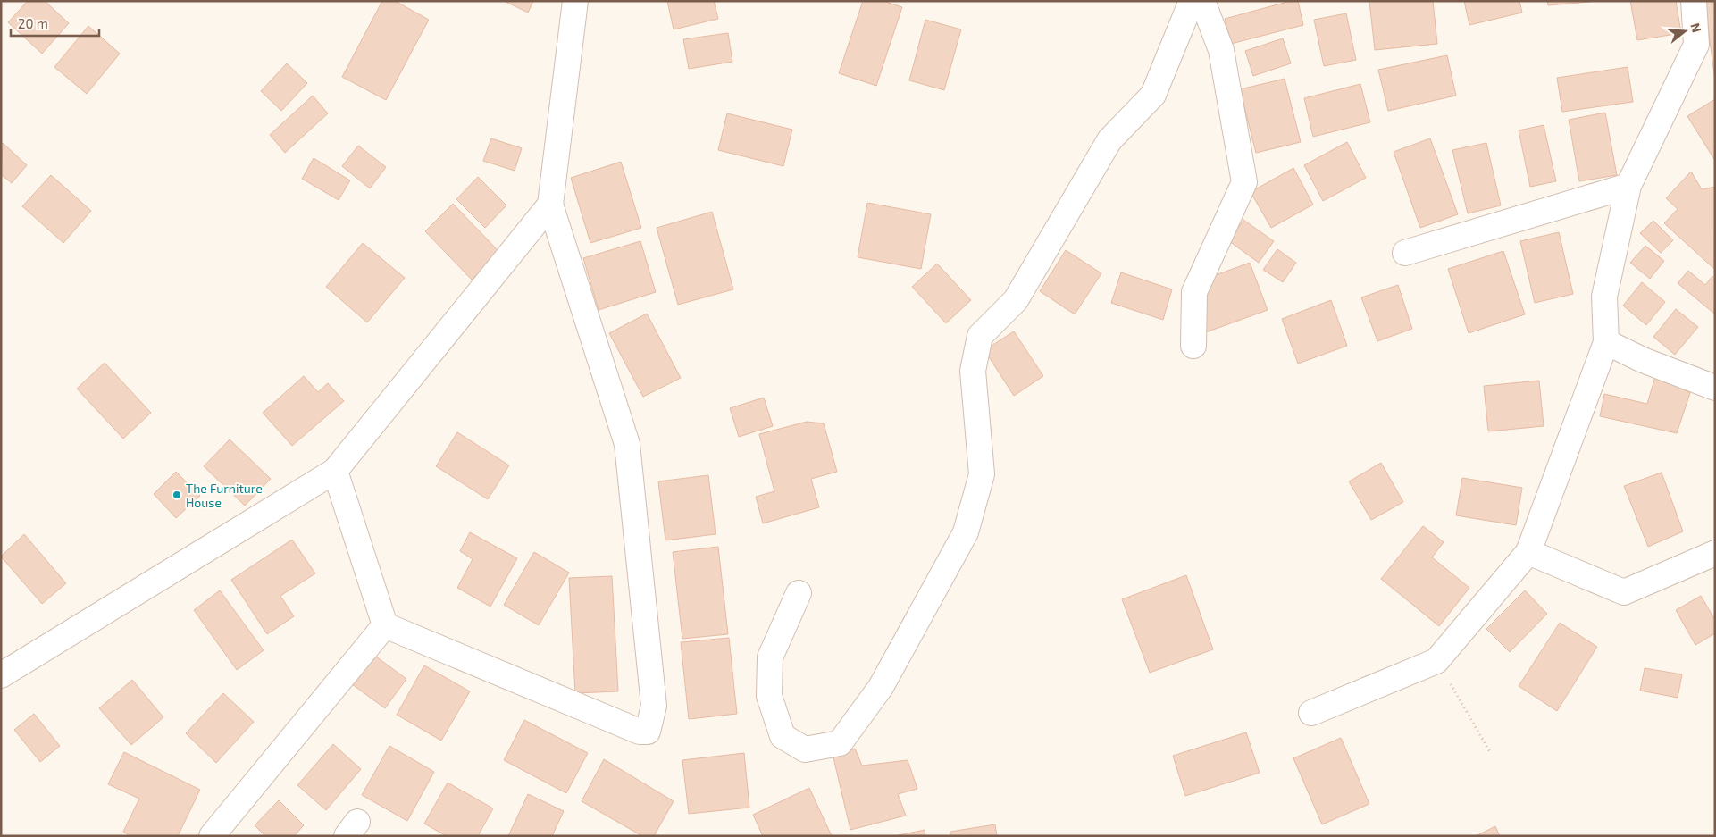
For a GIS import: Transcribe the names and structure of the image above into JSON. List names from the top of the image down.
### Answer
{
  "places": ["The Furniture House"],
  "scale_bar": "20 m",
  "north": "right"
}
